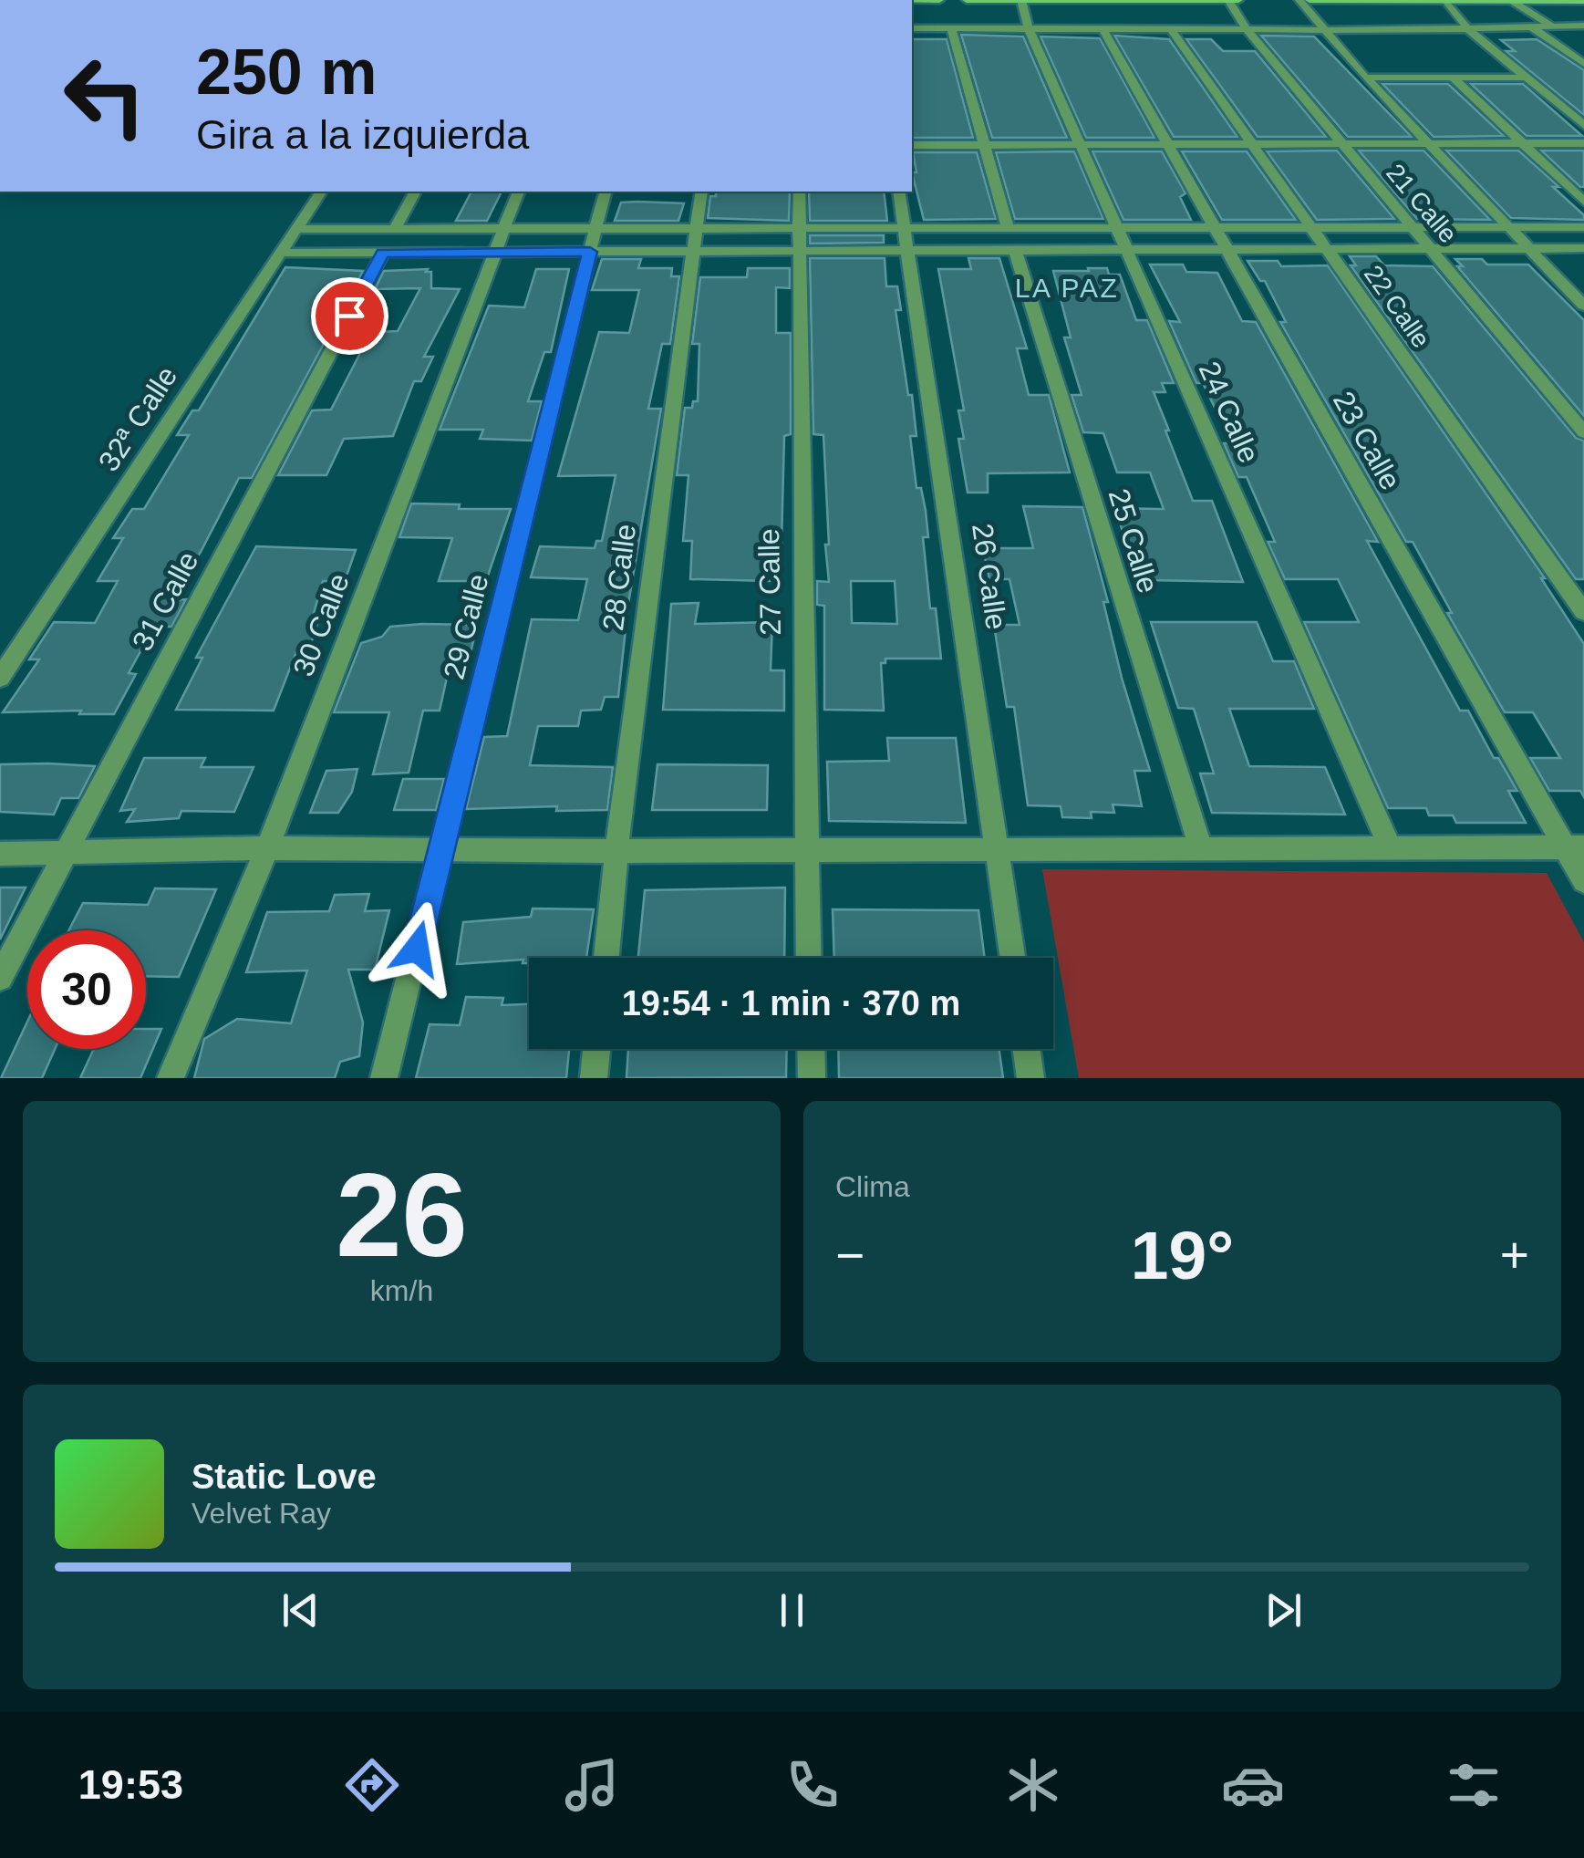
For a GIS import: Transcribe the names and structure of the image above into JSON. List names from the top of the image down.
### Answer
{
  "streets": {
    "street": [
      "21 Calle",
      "22 Calle",
      "24 Calle",
      "32ª Calle",
      "23 Calle",
      "25 Calle",
      "26 Calle",
      "28 Calle",
      "27 Calle",
      "31 Calle",
      "30 Calle",
      "29 Calle"
    ]
  },
  "districts": ["LA PAZ"],
  "page": {
    "turn": ["250 m", "Gira a la izquierda"],
    "limit": "30",
    "trip": "19:54 · 1 min · 370 m",
    "tile": [
      ["26", "km/h"],
      "Clima"
    ],
    "heat": ["−", "19°", "+"],
    "song": ["Static Love", "Velvet Ray"],
    "tabs": "19:53"
  }
}
